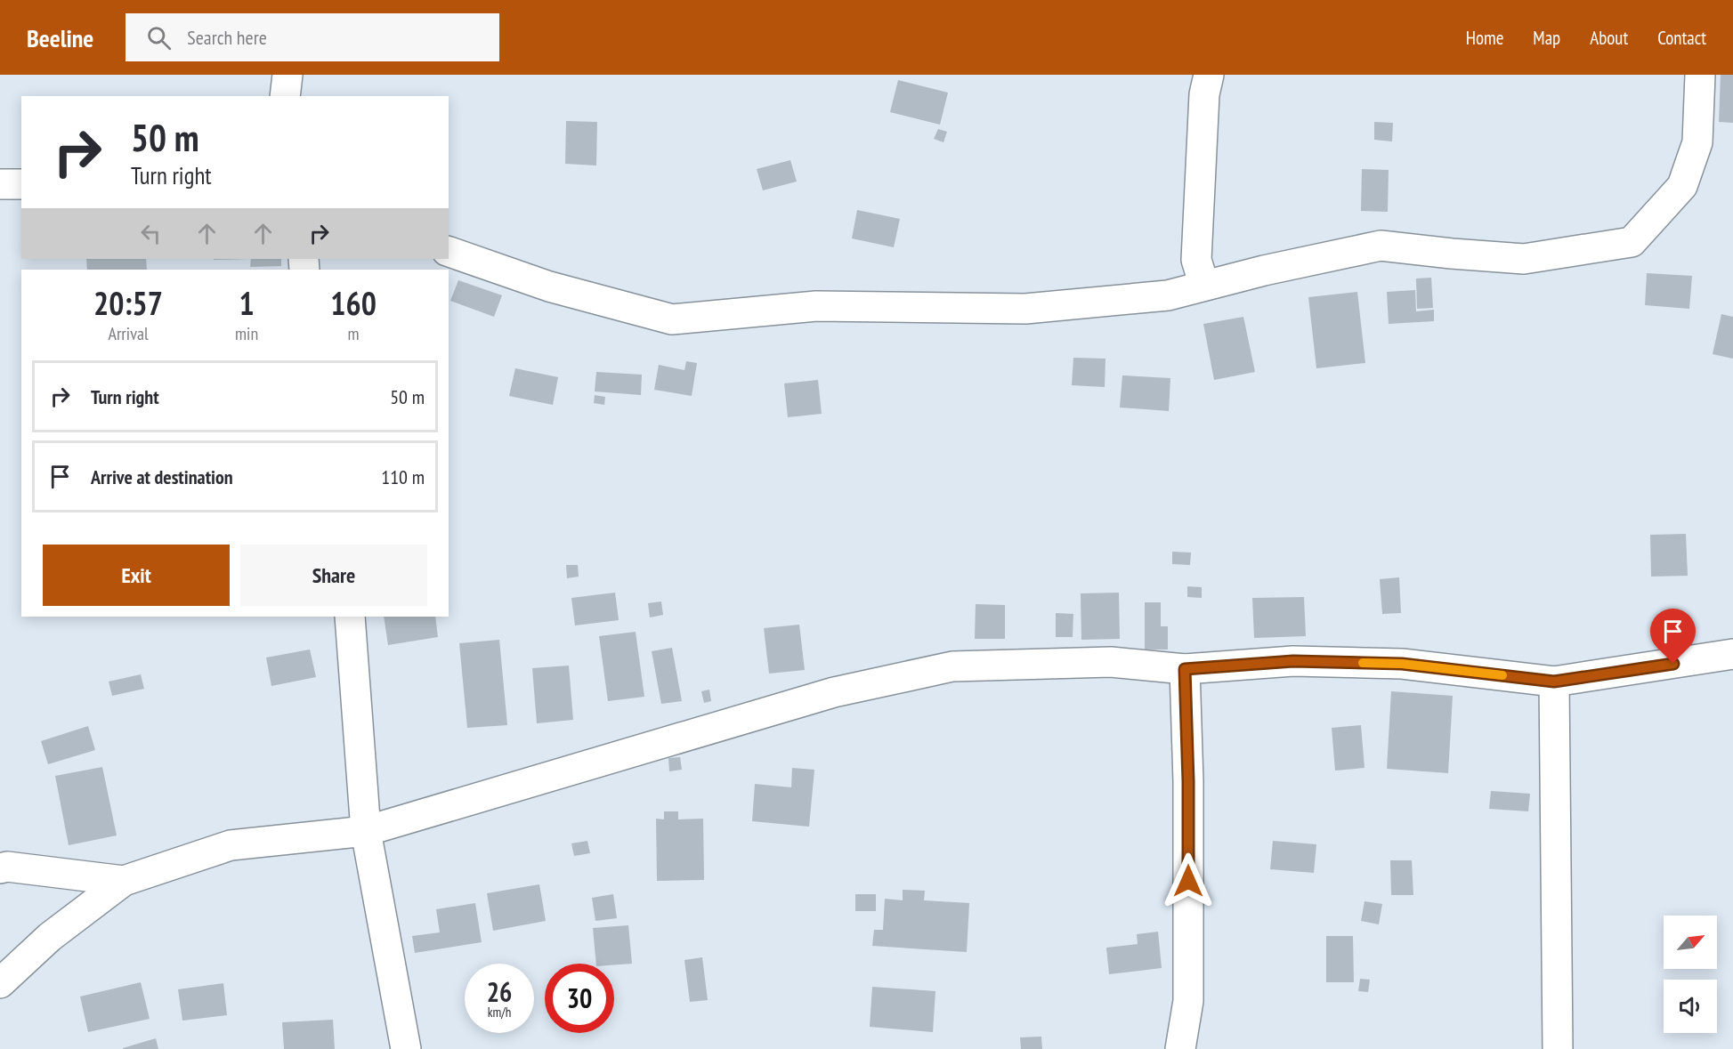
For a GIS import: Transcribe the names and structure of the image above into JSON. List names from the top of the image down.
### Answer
{
  "north": "top right",
  "page": {
    "header": "Beeline",
    "search": "Search here",
    "nav": [
      "Home",
      "Map",
      "About",
      "Contact"
    ],
    "turn": ["50 m", "Turn right"],
    "eta": [
      "20:57",
      "Arrival",
      "1",
      "min",
      "160",
      "m"
    ],
    "list": [
      {
        "name": "Turn right",
        "value": "50 m"
      },
      {
        "name": "Arrive at destination",
        "value": "110 m"
      }
    ],
    "buttons": ["Exit", "Share"],
    "speed": "26 km/h",
    "limit": "30"
  }
}
